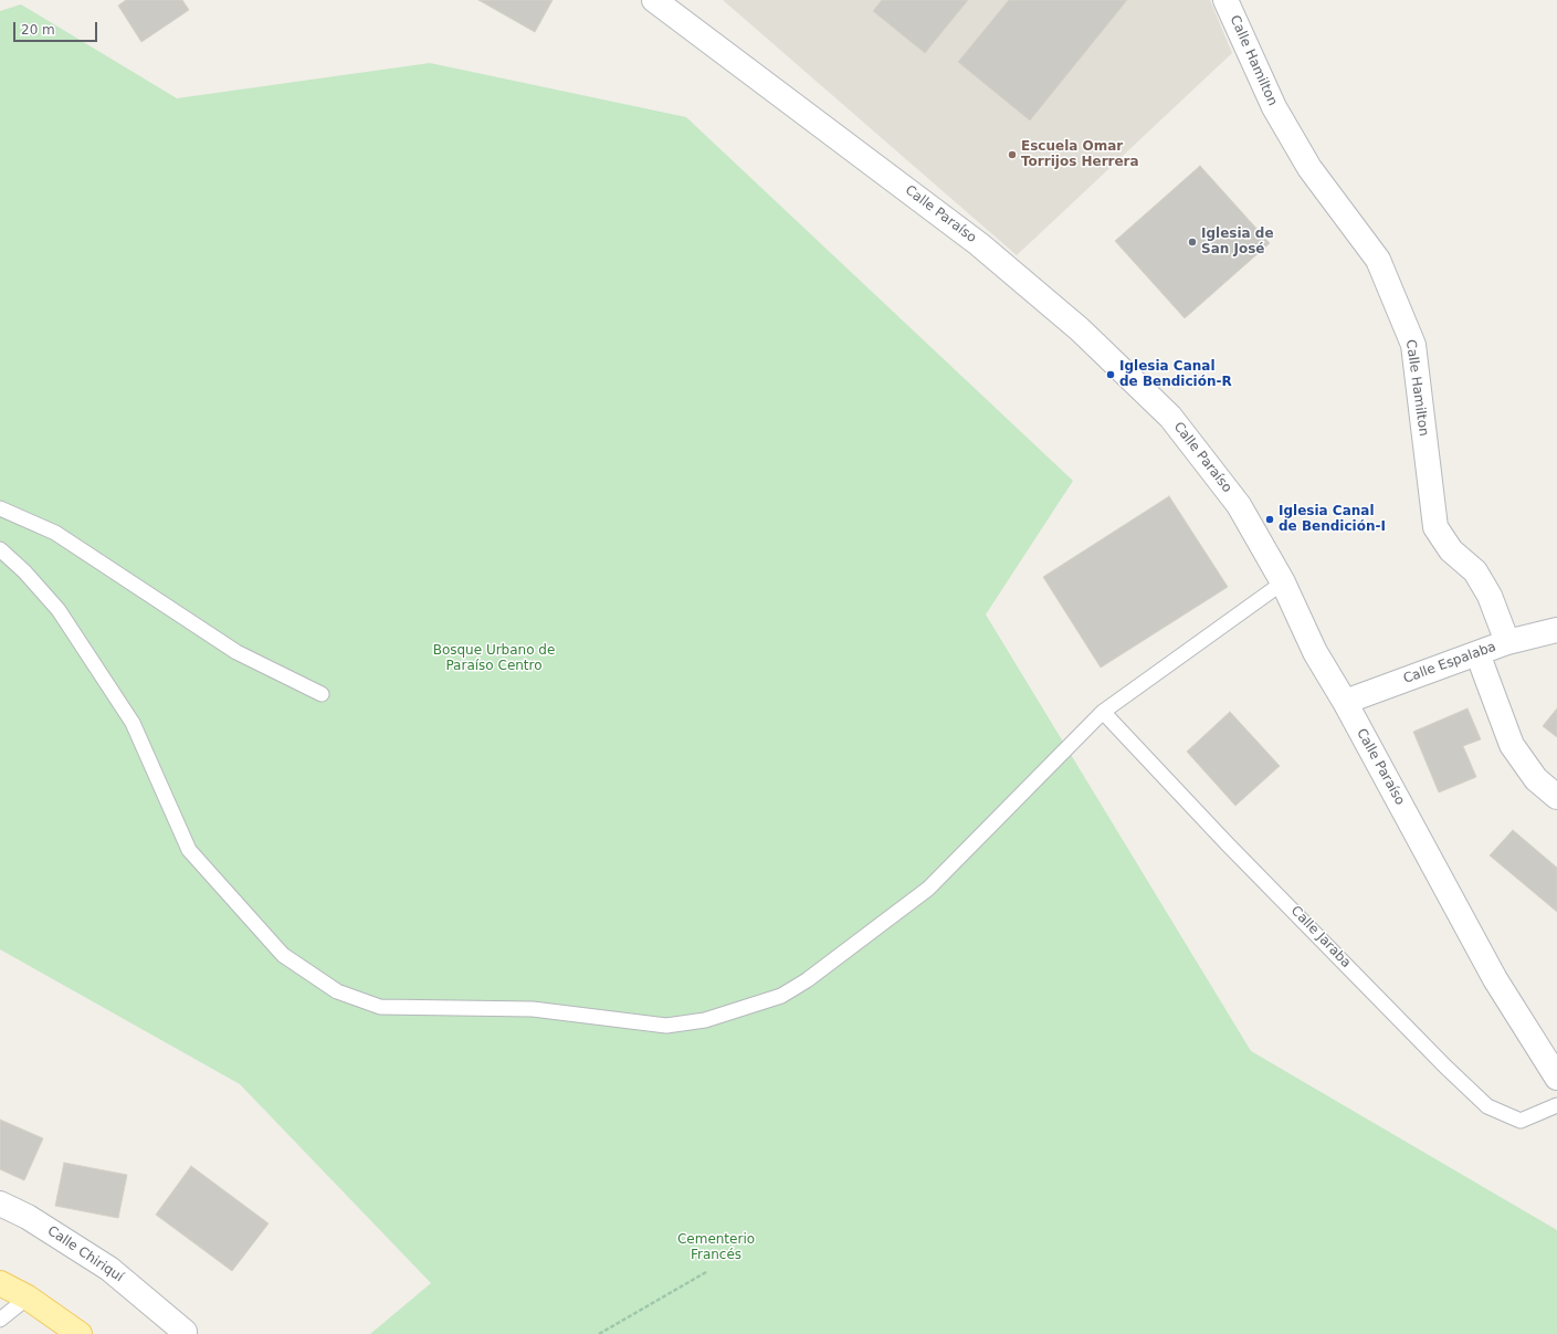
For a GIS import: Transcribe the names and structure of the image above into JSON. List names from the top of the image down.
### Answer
{
  "streets": {
    "street": [
      "Calle Hamilton",
      "Calle Paraíso",
      "Calle Espalaba",
      "Calle Chiriquí"
    ],
    "lane": ["Calle Jaraba"]
  },
  "crossings": [
    ["Calle Hamilton", "Calle Espalaba"],
    ["Calle Paraíso", "Calle Espalaba"]
  ],
  "parks": ["Bosque Urbano de Paraíso Centro", "Cementerio Francés"],
  "places": [
    "Escuela Omar Torrijos Herrera",
    "Iglesia de San José",
    "Iglesia Canal de Bendición-R",
    "Iglesia Canal de Bendición-I"
  ],
  "scale_bar": "20 m"
}
